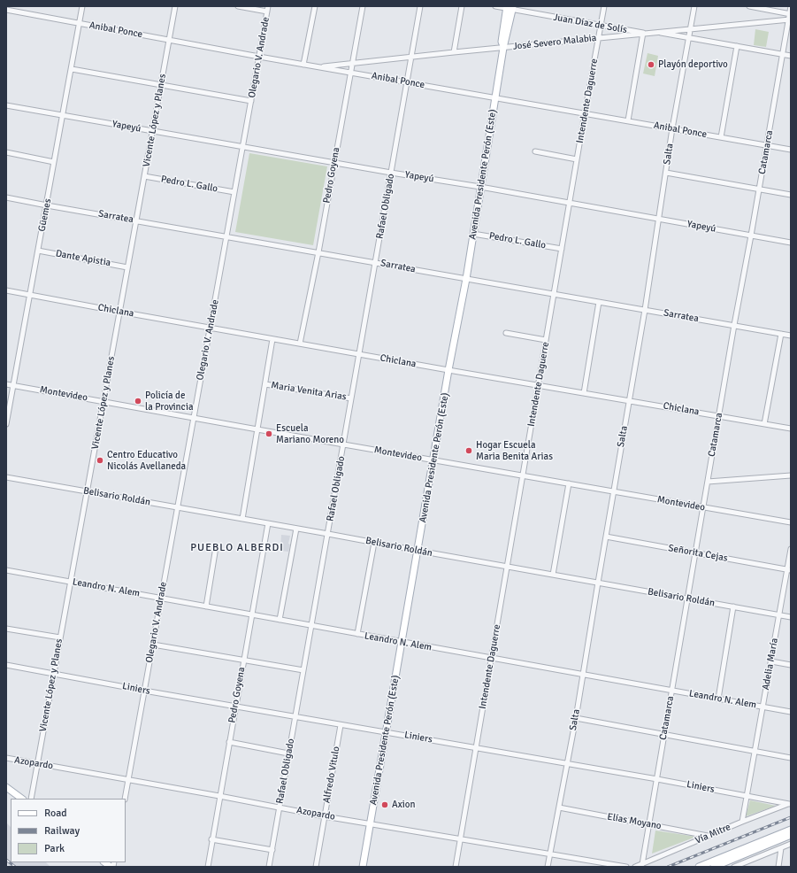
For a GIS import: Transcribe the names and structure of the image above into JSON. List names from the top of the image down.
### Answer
{
  "streets": {
    "main road": ["Avenida Presidente Perón (Este)"],
    "street": [
      "Juan Díaz de Solís",
      "Anibal Ponce",
      "José Severo Malabia",
      "Olegario V. Andrade",
      "Intendente Daguerre",
      "Vicente López y Planes",
      "Yapeyú",
      "Catamarca",
      "Salta",
      "Pedro Goyena",
      "Pedro L. Gallo",
      "Rafael Obligado",
      "Güemes",
      "Sarratea",
      "Dante Apistia",
      "Chiclana",
      "Maria Venita Arias",
      "Montevideo",
      "Belisario Roldán",
      "Señorita Cejas",
      "Leandro N. Alem",
      "Adelia María",
      "Liniers",
      "Azopardo",
      "Alfredo Vitulo",
      "Elías Moyano",
      "Vía Mitre"
    ]
  },
  "crossings": [
    ["Juan Díaz de Solís", "José Severo Malabia"],
    ["Juan Díaz de Solís", "Intendente Daguerre"],
    ["Juan Díaz de Solís", "Avenida Presidente Perón (Este)"],
    ["Anibal Ponce", "José Severo Malabia"],
    ["Anibal Ponce", "Olegario V. Andrade"],
    ["Anibal Ponce", "Intendente Daguerre"],
    ["Anibal Ponce", "Vicente López y Planes"],
    ["Anibal Ponce", "Catamarca"],
    ["Anibal Ponce", "Salta"],
    ["Anibal Ponce", "Avenida Presidente Perón (Este)"],
    ["Anibal Ponce", "Pedro Goyena"],
    ["Anibal Ponce", "Rafael Obligado"],
    ["Anibal Ponce", "Güemes"],
    ["José Severo Malabia", "Intendente Daguerre"],
    ["José Severo Malabia", "Catamarca"],
    ["José Severo Malabia", "Salta"],
    ["José Severo Malabia", "Avenida Presidente Perón (Este)"],
    ["José Severo Malabia", "Pedro Goyena"],
    ["José Severo Malabia", "Rafael Obligado"],
    ["Olegario V. Andrade", "Yapeyú"],
    ["Olegario V. Andrade", "Pedro L. Gallo"],
    ["Olegario V. Andrade", "Sarratea"],
    ["Olegario V. Andrade", "Chiclana"],
    ["Olegario V. Andrade", "Montevideo"],
    ["Olegario V. Andrade", "Belisario Roldán"],
    ["Olegario V. Andrade", "Leandro N. Alem"],
    ["Olegario V. Andrade", "Liniers"],
    ["Olegario V. Andrade", "Azopardo"],
    ["Intendente Daguerre", "Yapeyú"],
    ["Intendente Daguerre", "Pedro L. Gallo"],
    ["Intendente Daguerre", "Sarratea"],
    ["Intendente Daguerre", "Chiclana"],
    ["Intendente Daguerre", "Montevideo"],
    ["Intendente Daguerre", "Belisario Roldán"],
    ["Intendente Daguerre", "Leandro N. Alem"],
    ["Intendente Daguerre", "Liniers"],
    ["Intendente Daguerre", "Azopardo"],
    ["Vicente López y Planes", "Yapeyú"],
    ["Vicente López y Planes", "Pedro L. Gallo"],
    ["Vicente López y Planes", "Sarratea"],
    ["Vicente López y Planes", "Dante Apistia"],
    ["Vicente López y Planes", "Chiclana"],
    ["Vicente López y Planes", "Montevideo"],
    ["Vicente López y Planes", "Belisario Roldán"],
    ["Vicente López y Planes", "Leandro N. Alem"],
    ["Vicente López y Planes", "Liniers"],
    ["Vicente López y Planes", "Azopardo"],
    ["Yapeyú", "Catamarca"],
    ["Yapeyú", "Salta"],
    ["Yapeyú", "Avenida Presidente Perón (Este)"],
    ["Yapeyú", "Pedro Goyena"],
    ["Yapeyú", "Rafael Obligado"],
    ["Yapeyú", "Güemes"],
    ["Catamarca", "Sarratea"],
    ["Catamarca", "Chiclana"],
    ["Catamarca", "Montevideo"],
    ["Catamarca", "Belisario Roldán"],
    ["Catamarca", "Señorita Cejas"],
    ["Catamarca", "Leandro N. Alem"],
    ["Catamarca", "Liniers"],
    ["Catamarca", "Elías Moyano"],
    ["Catamarca", "Vía Mitre"],
    ["Salta", "Sarratea"],
    ["Salta", "Chiclana"],
    ["Salta", "Montevideo"],
    ["Salta", "Belisario Roldán"],
    ["Salta", "Señorita Cejas"],
    ["Salta", "Leandro N. Alem"],
    ["Salta", "Liniers"],
    ["Salta", "Azopardo"],
    ["Salta", "Elías Moyano"],
    ["Avenida Presidente Perón (Este)", "Pedro L. Gallo"],
    ["Avenida Presidente Perón (Este)", "Sarratea"],
    ["Avenida Presidente Perón (Este)", "Chiclana"],
    ["Avenida Presidente Perón (Este)", "Montevideo"],
    ["Avenida Presidente Perón (Este)", "Belisario Roldán"],
    ["Avenida Presidente Perón (Este)", "Leandro N. Alem"],
    ["Avenida Presidente Perón (Este)", "Liniers"],
    ["Avenida Presidente Perón (Este)", "Azopardo"],
    ["Pedro Goyena", "Sarratea"],
    ["Pedro Goyena", "Chiclana"],
    ["Pedro Goyena", "Belisario Roldán"],
    ["Pedro Goyena", "Leandro N. Alem"],
    ["Pedro Goyena", "Liniers"],
    ["Pedro Goyena", "Azopardo"],
    ["Rafael Obligado", "Sarratea"],
    ["Rafael Obligado", "Chiclana"],
    ["Rafael Obligado", "Maria Venita Arias"],
    ["Rafael Obligado", "Montevideo"],
    ["Rafael Obligado", "Belisario Roldán"],
    ["Rafael Obligado", "Leandro N. Alem"],
    ["Rafael Obligado", "Liniers"],
    ["Rafael Obligado", "Azopardo"],
    ["Güemes", "Sarratea"],
    ["Güemes", "Dante Apistia"],
    ["Güemes", "Chiclana"],
    ["Güemes", "Montevideo"],
    ["Belisario Roldán", "Adelia María"],
    ["Señorita Cejas", "Adelia María"],
    ["Leandro N. Alem", "Adelia María"],
    ["Adelia María", "Liniers"],
    ["Adelia María", "Vía Mitre"],
    ["Liniers", "Alfredo Vitulo"],
    ["Liniers", "Vía Mitre"],
    ["Azopardo", "Alfredo Vitulo"],
    ["Elías Moyano", "Vía Mitre"]
  ],
  "districts": ["PUEBLO ALBERDI"],
  "places": [
    "Playón deportivo",
    "Policía de la Provincia",
    "Escuela Mariano Moreno",
    "Hogar Escuela Maria Benita Arias",
    "Centro Educativo Nicolás Avellaneda",
    "Axion"
  ],
  "legend": ["Road", "Railway", "Park"]
}
